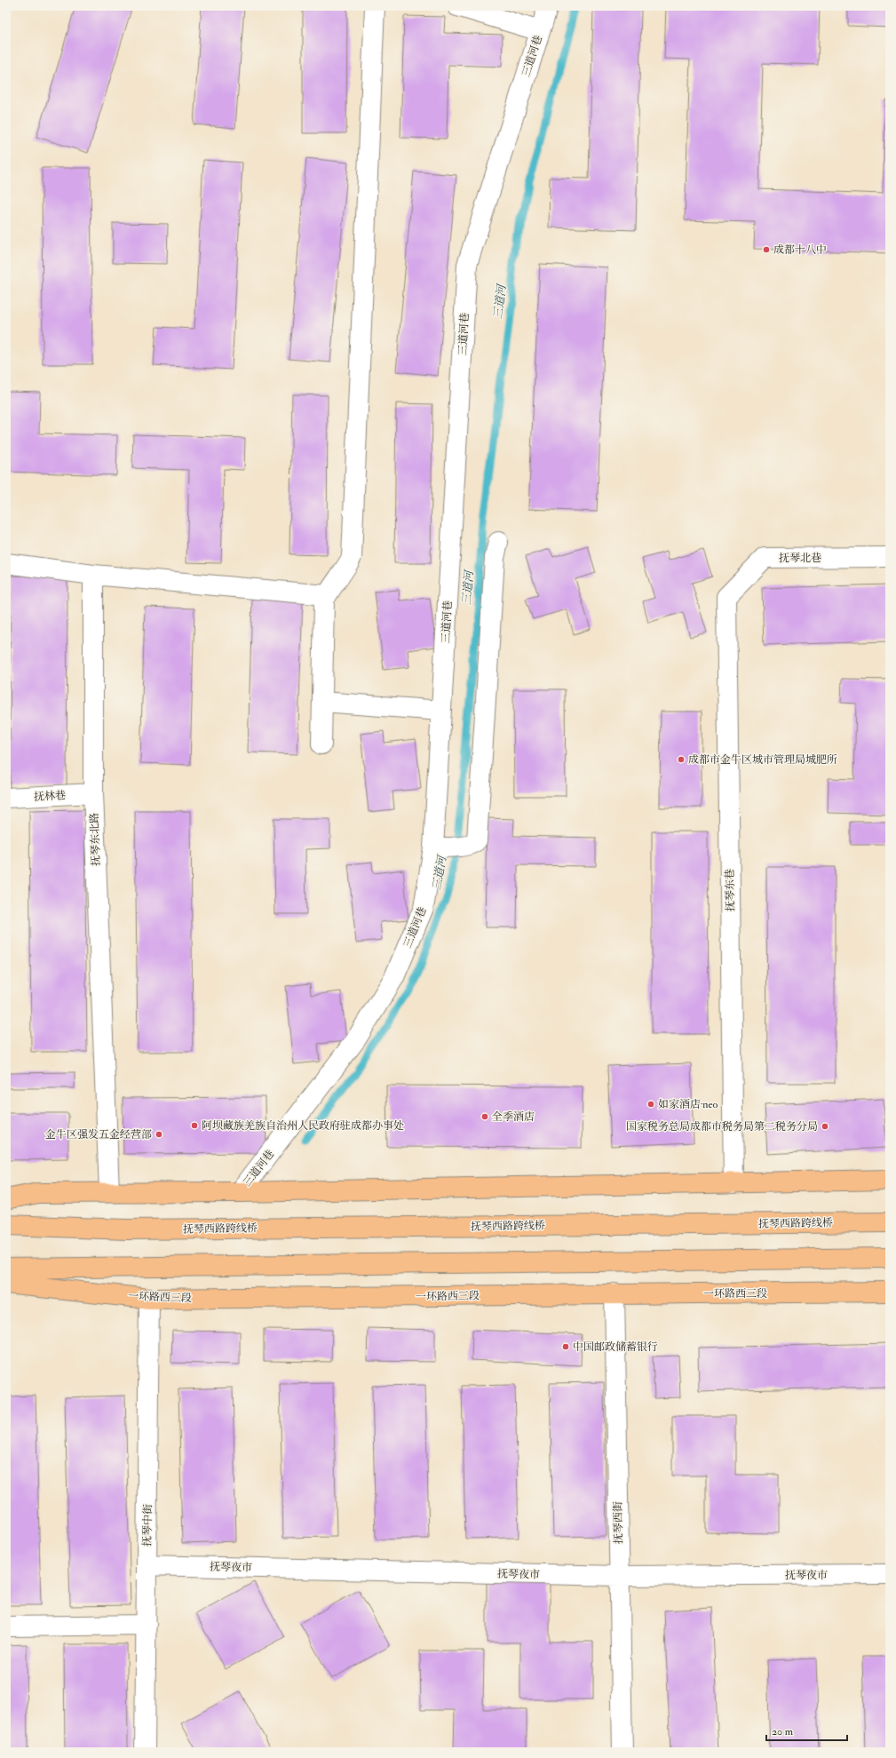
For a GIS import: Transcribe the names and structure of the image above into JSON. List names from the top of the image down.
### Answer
{
  "streets": {
    "main road": ["抚琴西路跨线桥", "一环路西三段"],
    "street": [
      "三道河巷",
      "抚琴北巷",
      "抚林巷",
      "抚琴东北路",
      "抚琴东巷",
      "抚琴西街",
      "抚琴中街",
      "抚琴夜市"
    ]
  },
  "crossings": [
    ["抚琴北巷", "抚琴东巷"],
    ["抚林巷", "抚琴东北路"],
    ["一环路西三段", "抚琴西街"],
    ["一环路西三段", "抚琴中街"],
    ["抚琴西街", "抚琴夜市"],
    ["抚琴中街", "抚琴夜市"]
  ],
  "water": ["三道河"],
  "places": [
    "成都十八中",
    "成都市金牛区城市管理局城肥所",
    "如家酒店·neo",
    "全季酒店",
    "阿坝藏族羌族自治州人民政府驻成都办事处",
    "国家税务总局成都市税务局第二税务分局",
    "金牛区强发五金经营部",
    "中国邮政储蓄银行"
  ],
  "scale_bar": "20 m"
}
